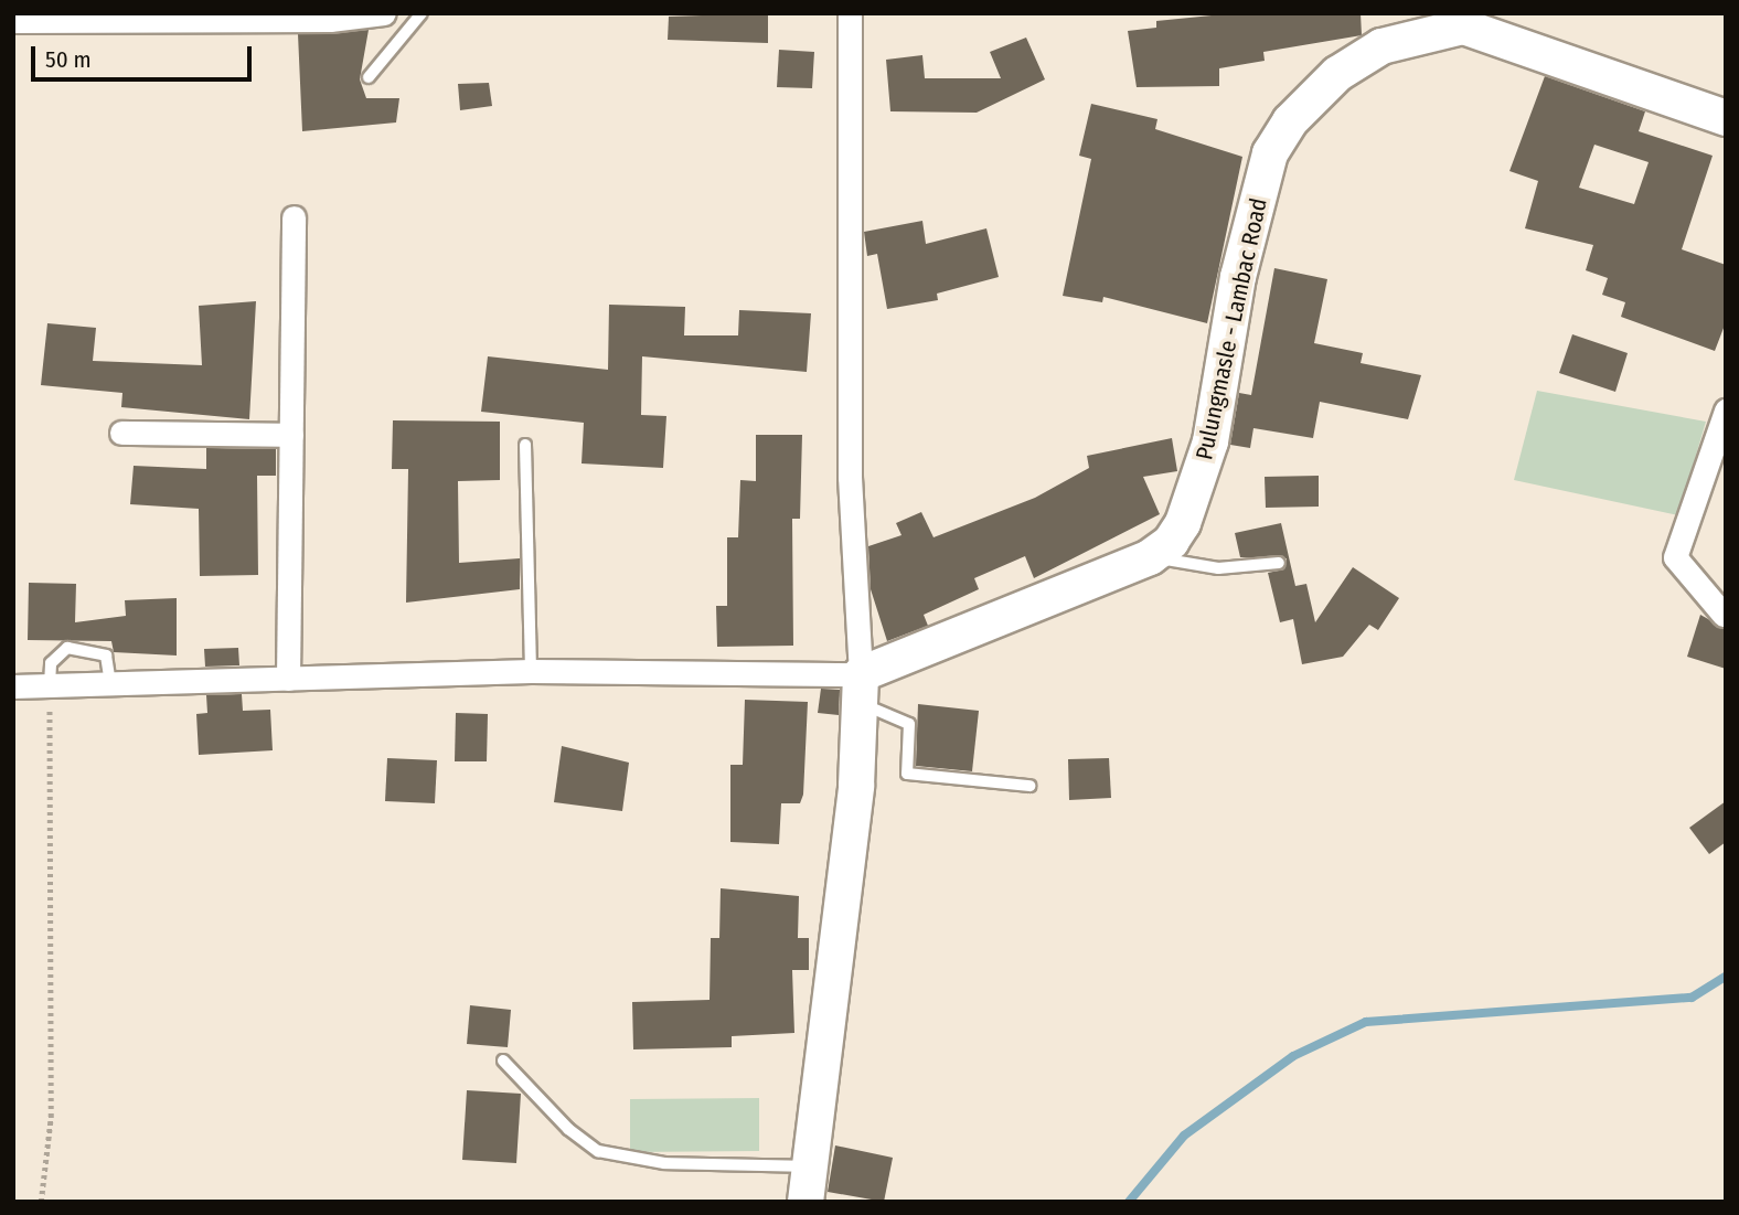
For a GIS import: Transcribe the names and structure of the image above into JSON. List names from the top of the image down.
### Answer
{
  "streets": {
    "street": ["Pulungmasle - Lambac Road"]
  },
  "scale_bar": "50 m"
}
